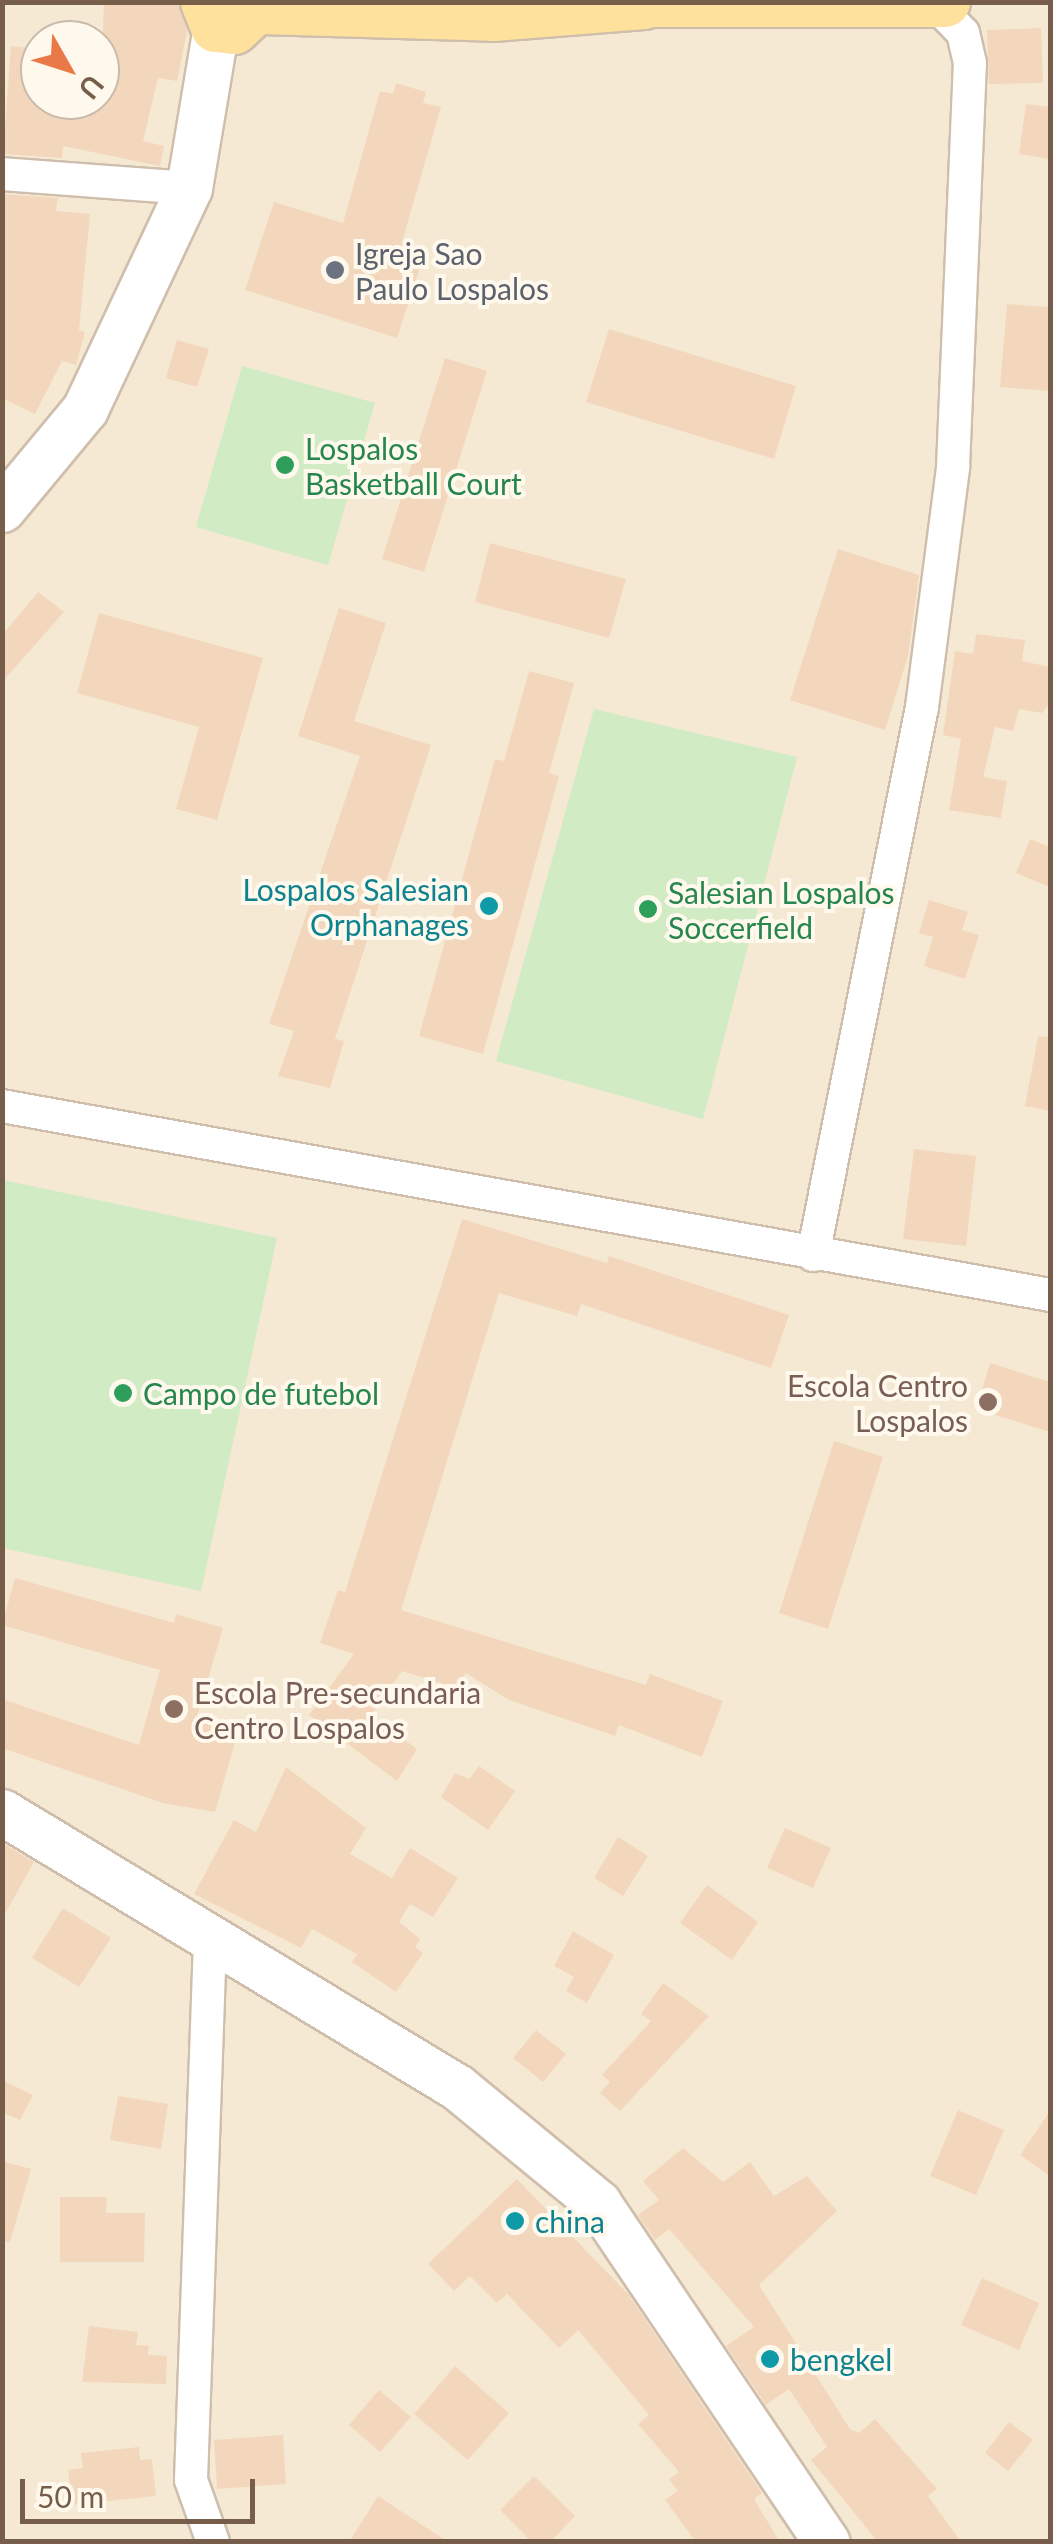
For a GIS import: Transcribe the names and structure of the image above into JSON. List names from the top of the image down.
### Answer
{
  "places": [
    "Igreja Sao Paulo Lospalos",
    "Lospalos Basketball Court",
    "Lospalos Salesian Orphanages",
    "Salesian Lospalos Soccerfield",
    "Campo de futebol",
    "Escola Centro Lospalos",
    "Escola Pre-secundaria Centro Lospalos",
    "china",
    "bengkel"
  ],
  "scale_bar": "50 m",
  "north": "bottom right"
}
